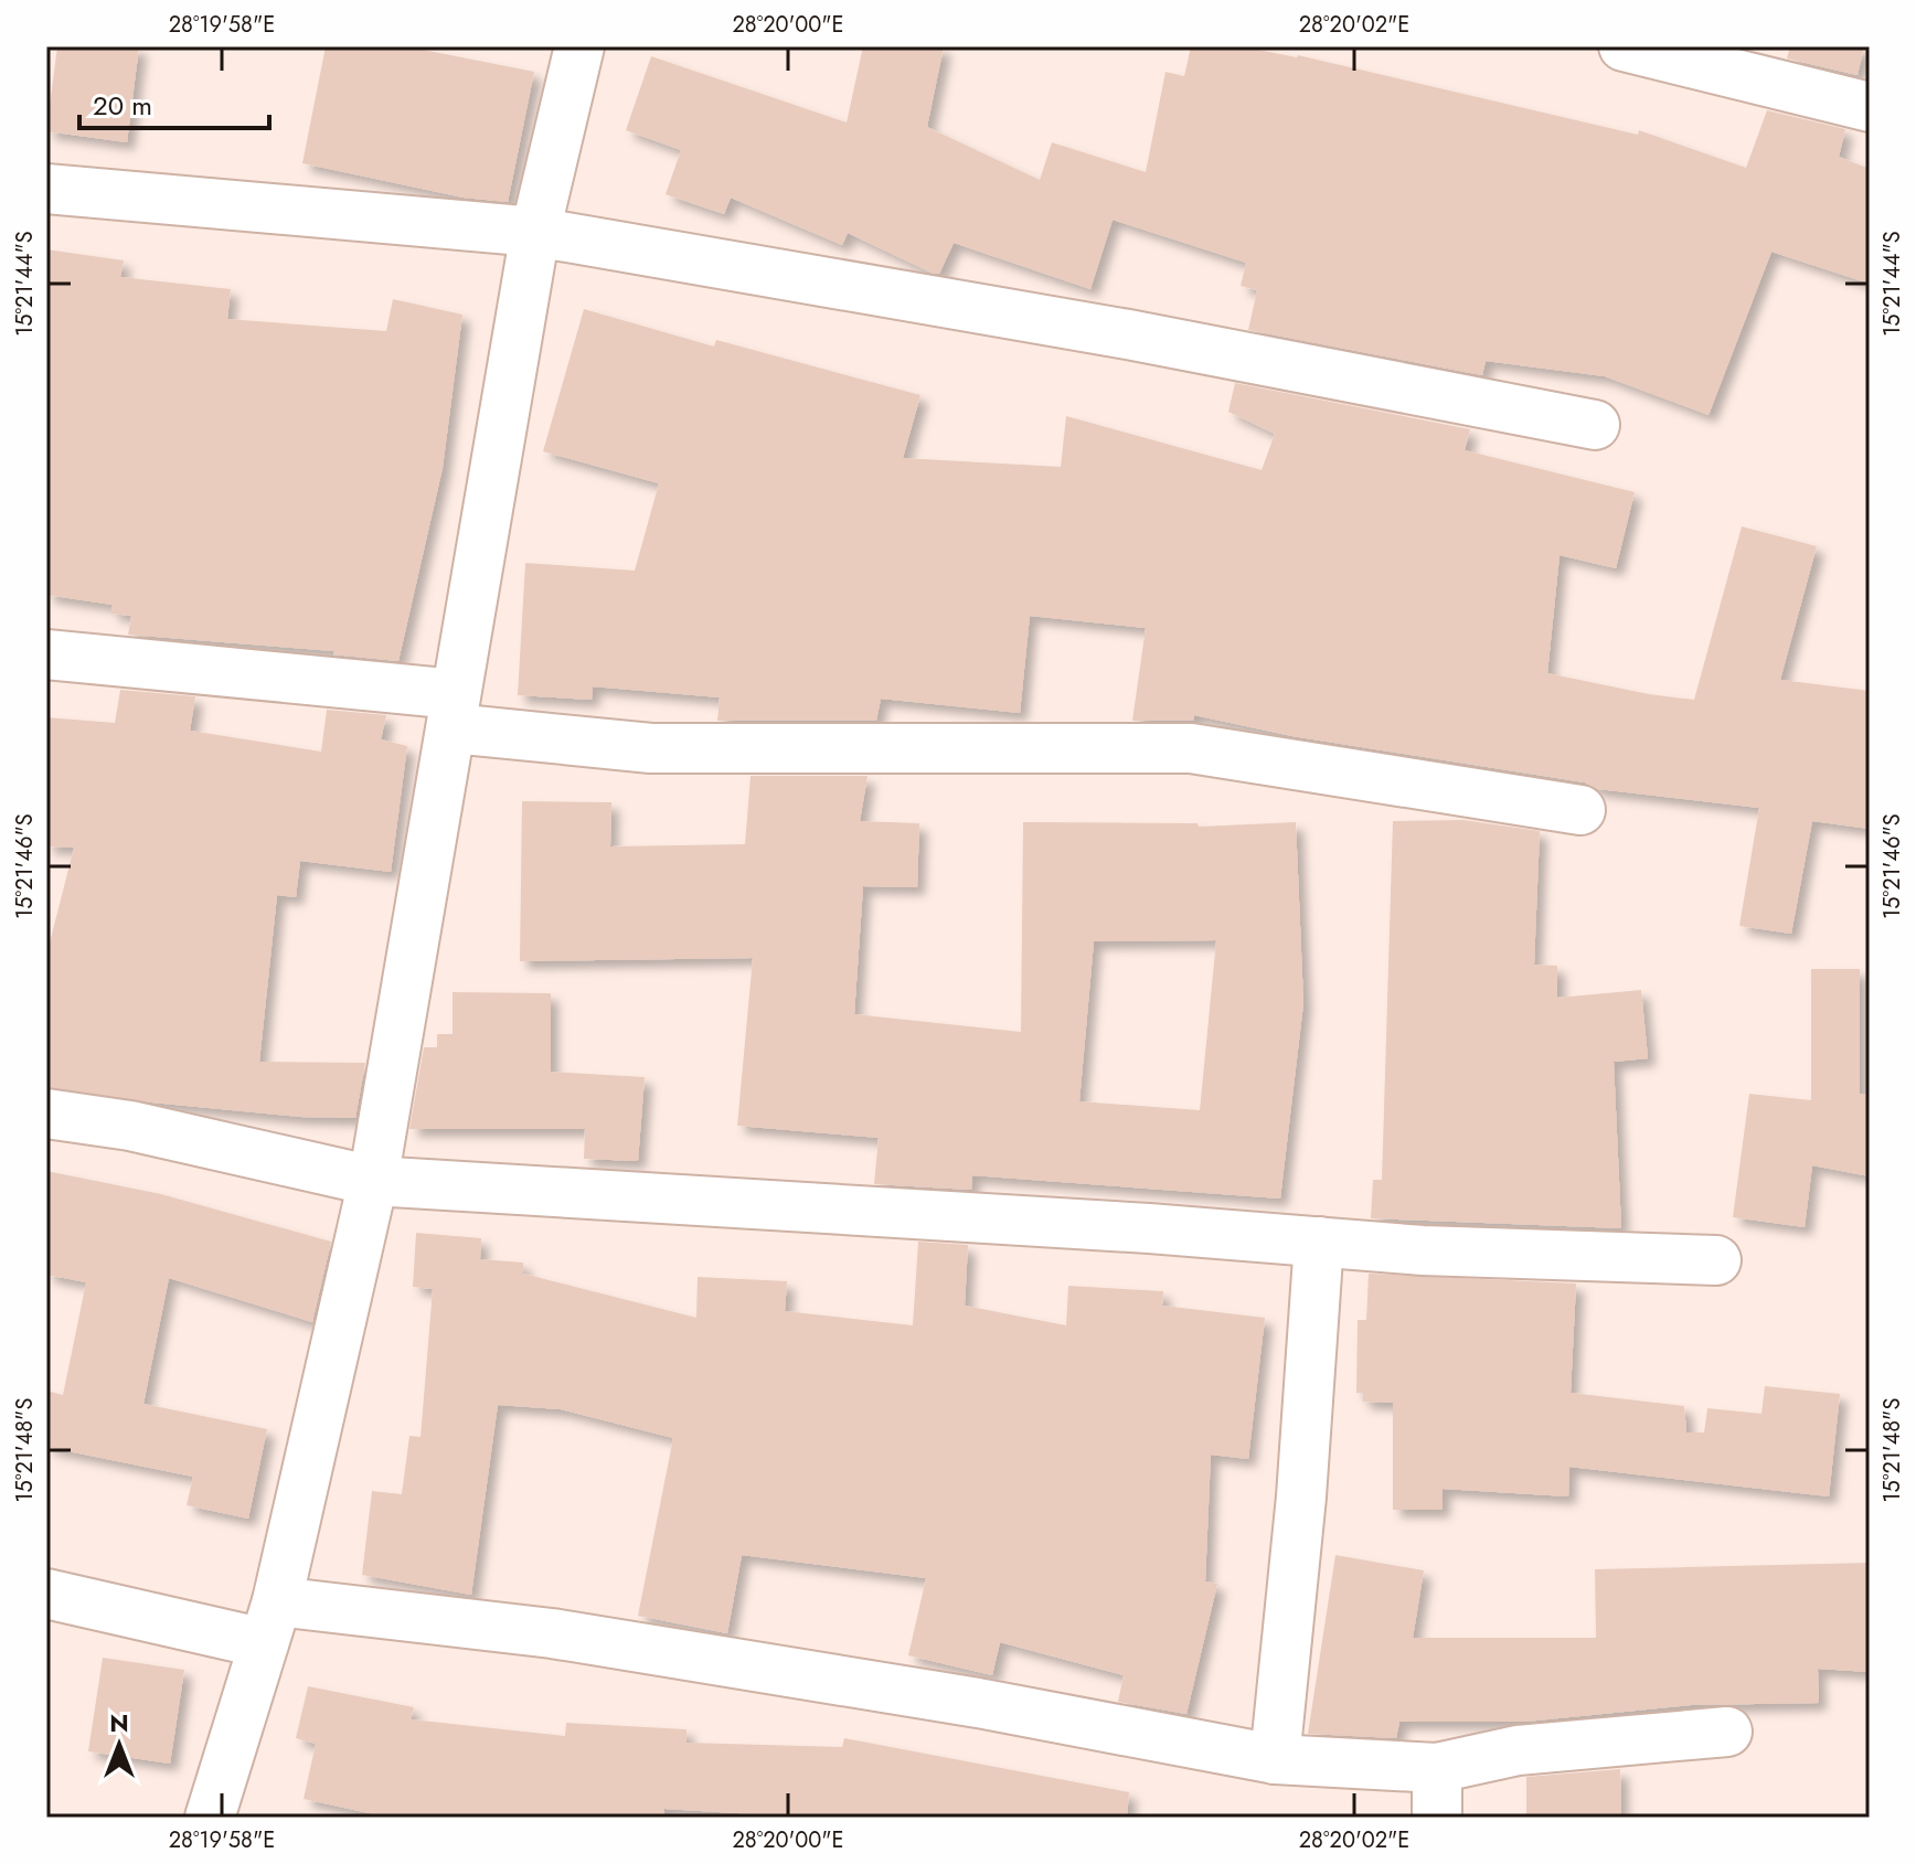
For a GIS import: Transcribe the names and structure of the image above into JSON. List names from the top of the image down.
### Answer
{
  "scale_bar": "20 m",
  "north": "top",
  "coordinates": [
    "28°19'58\"E",
    "28°20'00\"E",
    "28°20'02\"E",
    "15°21'44\"S",
    "15°21'46\"S",
    "15°21'48\"S"
  ]
}
